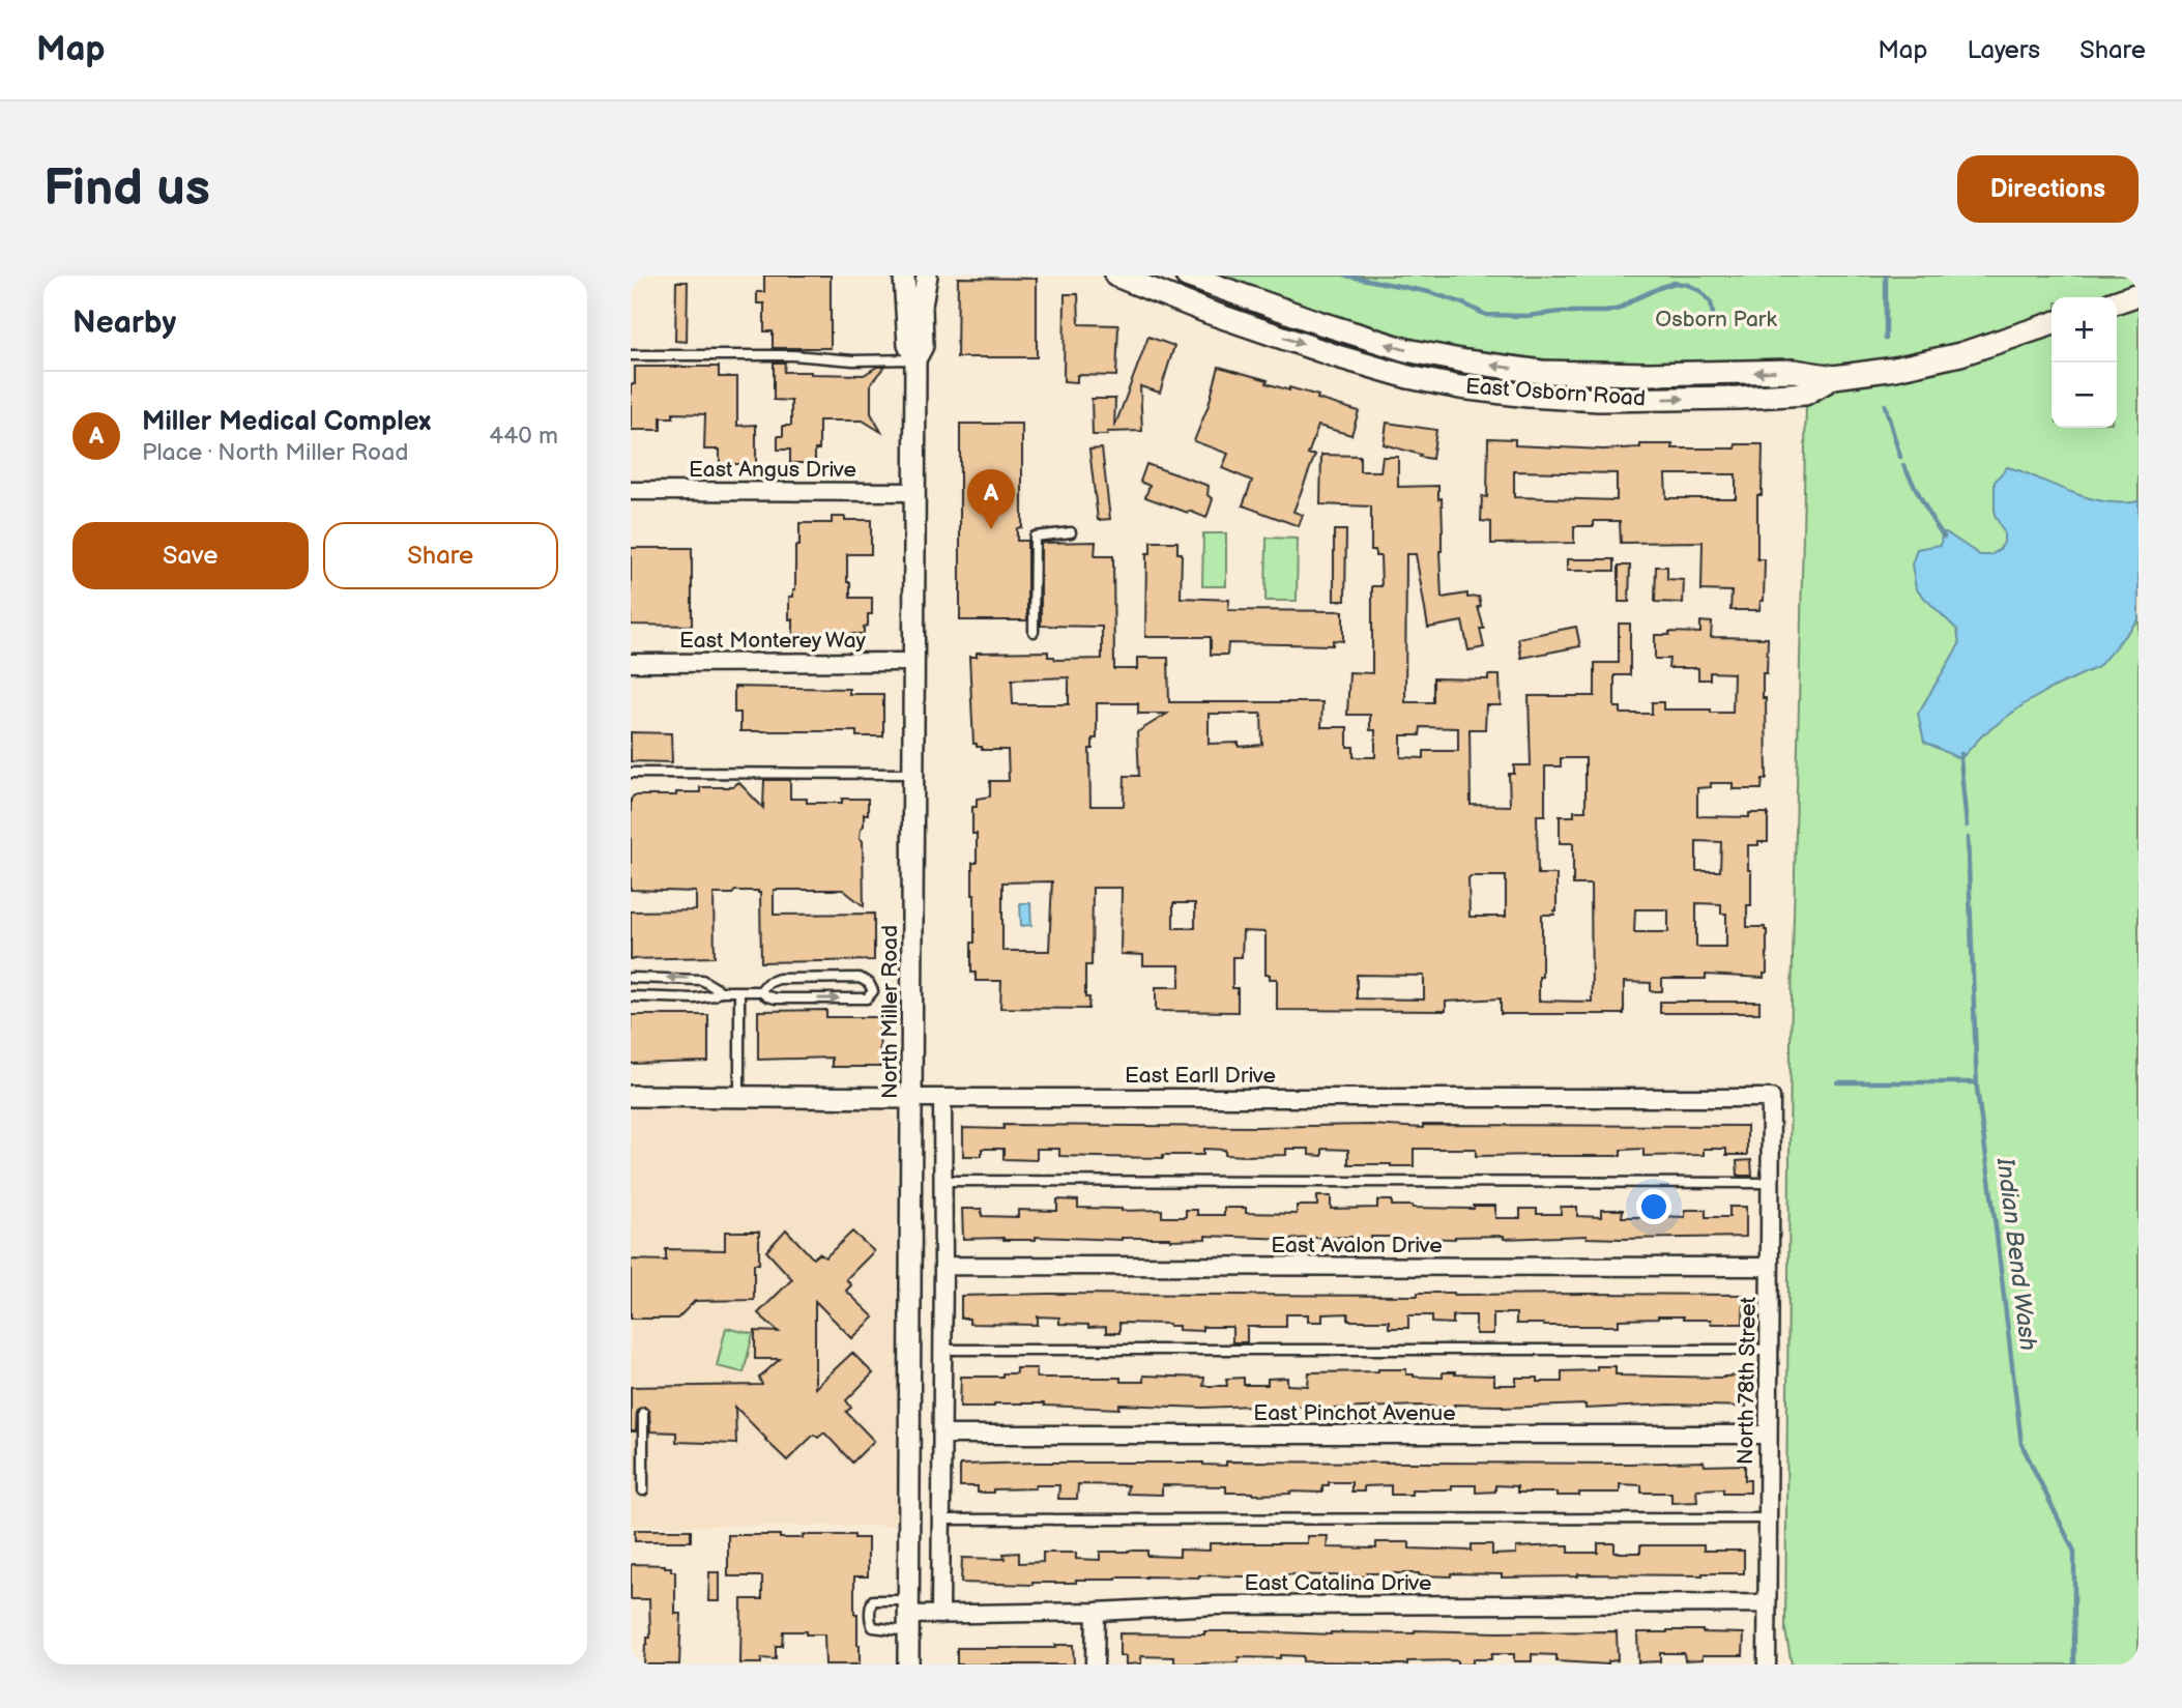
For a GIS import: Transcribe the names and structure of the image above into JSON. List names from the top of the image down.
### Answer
{
  "streets": {
    "main road": ["East Osborn Road"],
    "street": [
      "East Angus Drive",
      "East Monterey Way",
      "North Miller Road",
      "East Earll Drive",
      "East Avalon Drive",
      "North 78th Street",
      "East Pinchot Avenue",
      "East Catalina Drive"
    ]
  },
  "crossings": [
    ["East Angus Drive", "North Miller Road"],
    ["East Monterey Way", "North Miller Road"],
    ["North Miller Road", "East Earll Drive"],
    ["North Miller Road", "East Catalina Drive"],
    ["East Earll Drive", "North 78th Street"],
    ["East Avalon Drive", "North 78th Street"],
    ["North 78th Street", "East Pinchot Avenue"],
    ["North 78th Street", "East Catalina Drive"]
  ],
  "water": ["Indian Bend Wash"],
  "parks": ["Osborn Park"],
  "page": {
    "header": "Map",
    "nav": ["Map", "Layers", "Share"],
    "buttons": [
      "Directions",
      ["Save", "Share"]
    ],
    "title": "Find us",
    "heading": "Nearby",
    "map_buttons": ["+", "−"],
    "list": [
      {
        "mark": "A",
        "name": "Miller Medical Complex",
        "note": "Place · North Miller Road",
        "value": "440 m"
      }
    ],
    "pins": "A"
  }
}
